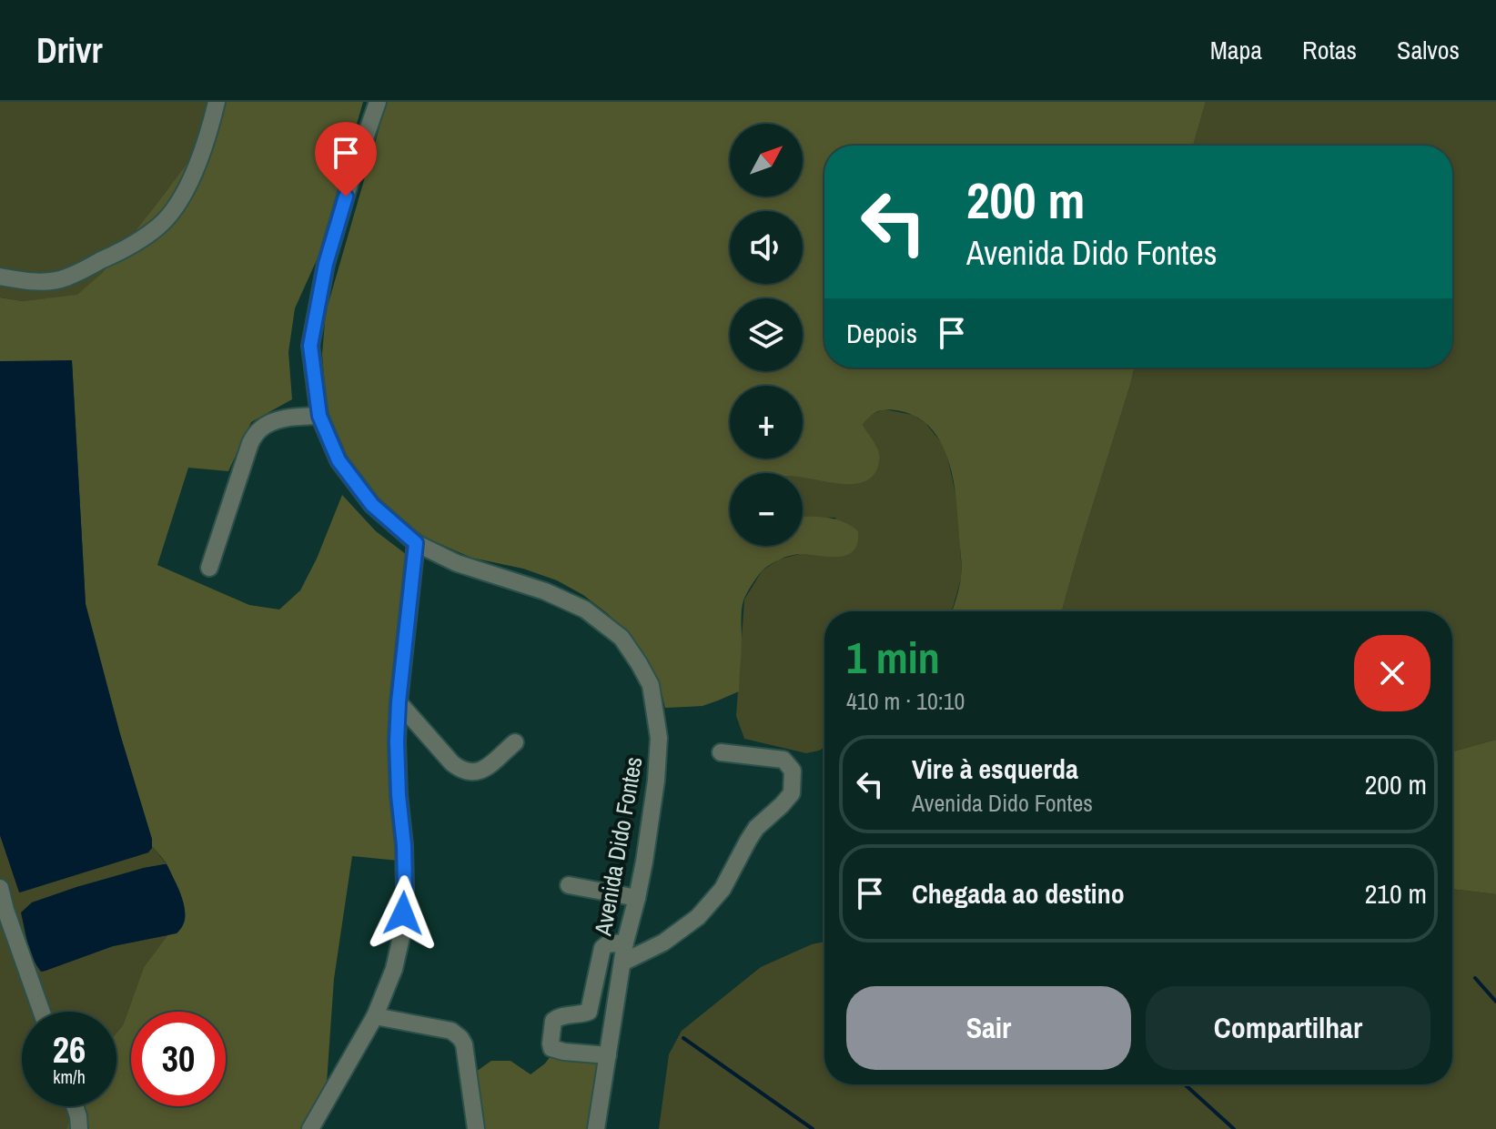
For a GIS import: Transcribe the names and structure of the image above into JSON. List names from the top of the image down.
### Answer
{
  "streets": {
    "street": ["Avenida Dido Fontes"]
  },
  "north": "top right",
  "page": {
    "header": "Drivr",
    "nav": ["Mapa", "Rotas", "Salvos"],
    "map_buttons": ["+", "−"],
    "turn": ["200 m", "Avenida Dido Fontes"],
    "then": "Depois",
    "heading": ["1 min", "410 m · 10:10"],
    "list": [
      {
        "name": "Vire à esquerda",
        "note": "Avenida Dido Fontes",
        "value": "200 m"
      },
      {
        "name": "Chegada ao destino",
        "value": "210 m"
      }
    ],
    "buttons": ["Sair", "Compartilhar"],
    "speed": "26 km/h",
    "limit": "30"
  }
}
